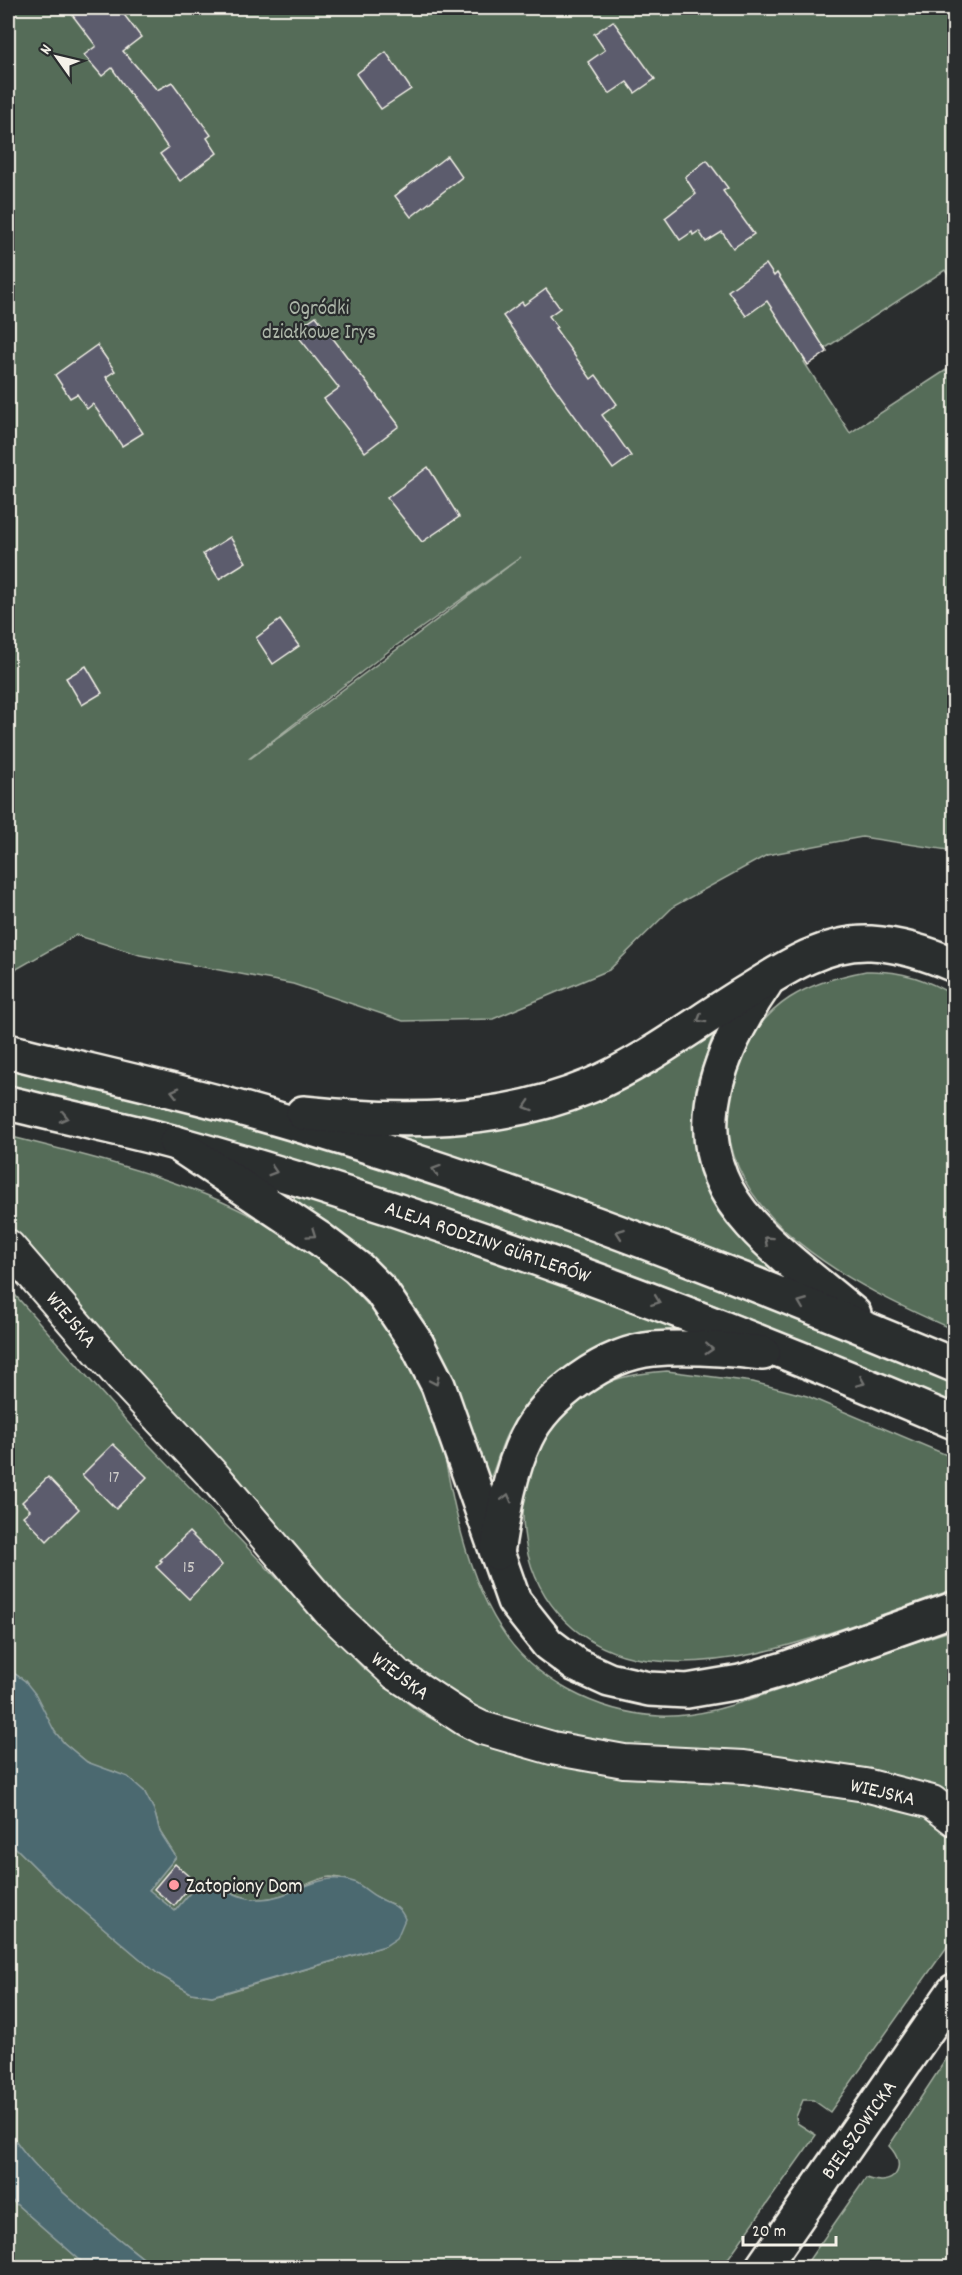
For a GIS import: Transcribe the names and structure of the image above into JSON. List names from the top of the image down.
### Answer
{
  "streets": {
    "main road": ["ALEJA RODZINY GÜRTLERÓW", "BIELSZOWICKA"],
    "street": ["WIEJSKA"]
  },
  "parks": ["Ogródki działkowe Irys"],
  "places": ["Zatopiony Dom"],
  "house_numbers": ["17", "15"],
  "scale_bar": "20 m",
  "north": "top left"
}
